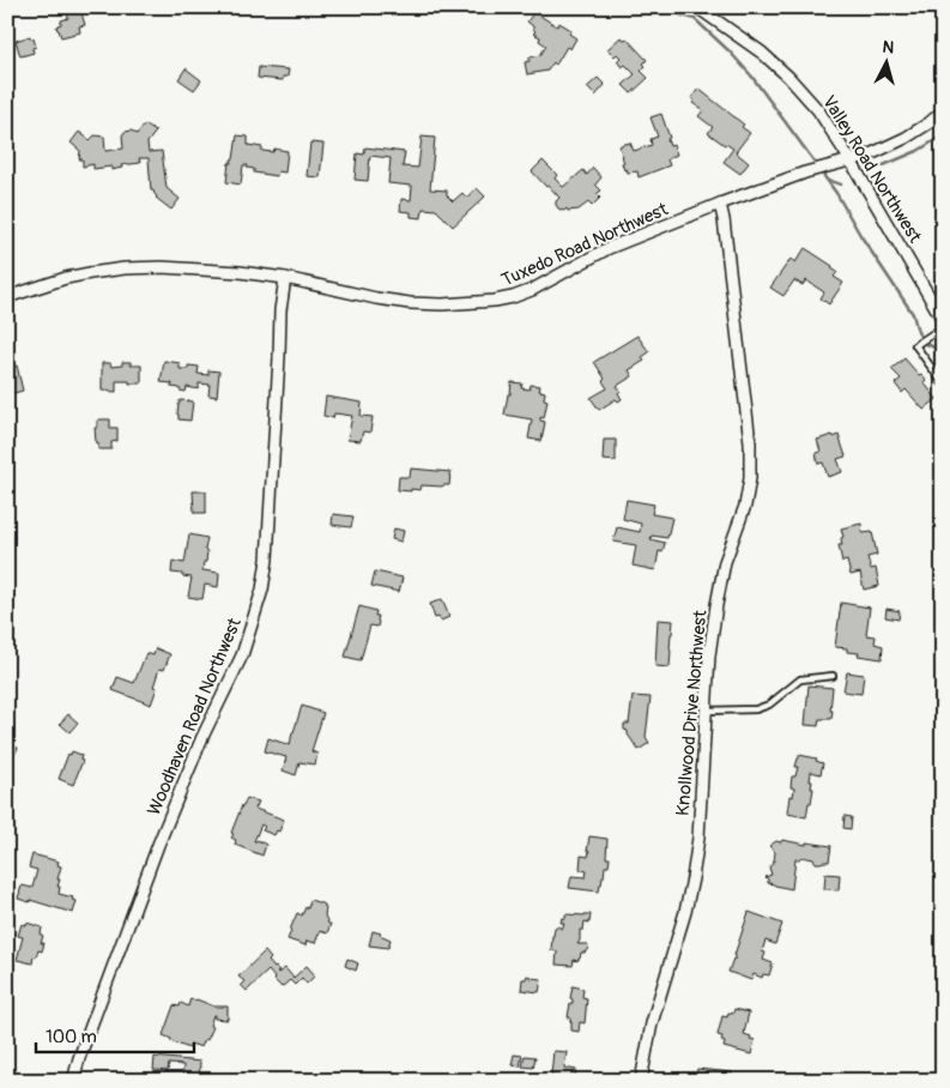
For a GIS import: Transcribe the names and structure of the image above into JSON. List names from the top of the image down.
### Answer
{
  "streets": {
    "street": [
      "Valley Road Northwest",
      "Tuxedo Road Northwest",
      "Knollwood Drive Northwest",
      "Woodhaven Road Northwest"
    ]
  },
  "crossings": [
    ["Valley Road Northwest", "Tuxedo Road Northwest"],
    ["Tuxedo Road Northwest", "Knollwood Drive Northwest"],
    ["Tuxedo Road Northwest", "Woodhaven Road Northwest"]
  ],
  "scale_bar": "100 m",
  "north": "top"
}
